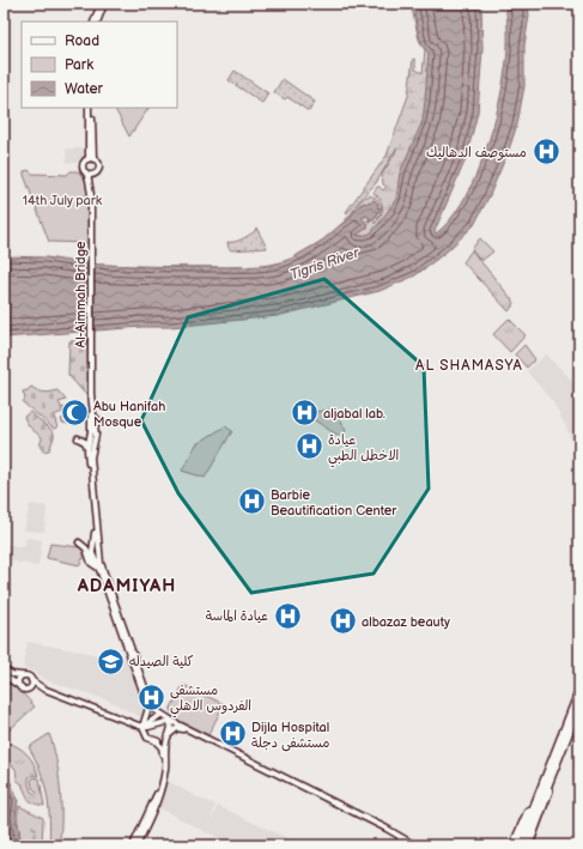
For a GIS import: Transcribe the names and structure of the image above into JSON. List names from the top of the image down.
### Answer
{
  "streets": {
    "main road": ["Al-Aimmah Bridge"]
  },
  "districts": ["AL SHAMASYA", "ADAMIYAH"],
  "water": ["Tigris River"],
  "parks": ["14th July park"],
  "places": {
    "hospital": [
      "مستوصف الدهاليك",
      "aljabal lab.",
      "عيادة الاخطل الطبي",
      "Barbie Beautification Center",
      "عيادة الماسة",
      "albazaz beauty",
      "مستشفى الفردوس الاهلي",
      "Dijla Hospital مستشفى دجلة"
    ],
    "mosque": ["Abu Hanifah Mosque"],
    "school or university": ["كلية الصيدله"]
  },
  "legend": ["Road", "Park", "Water"]
}
